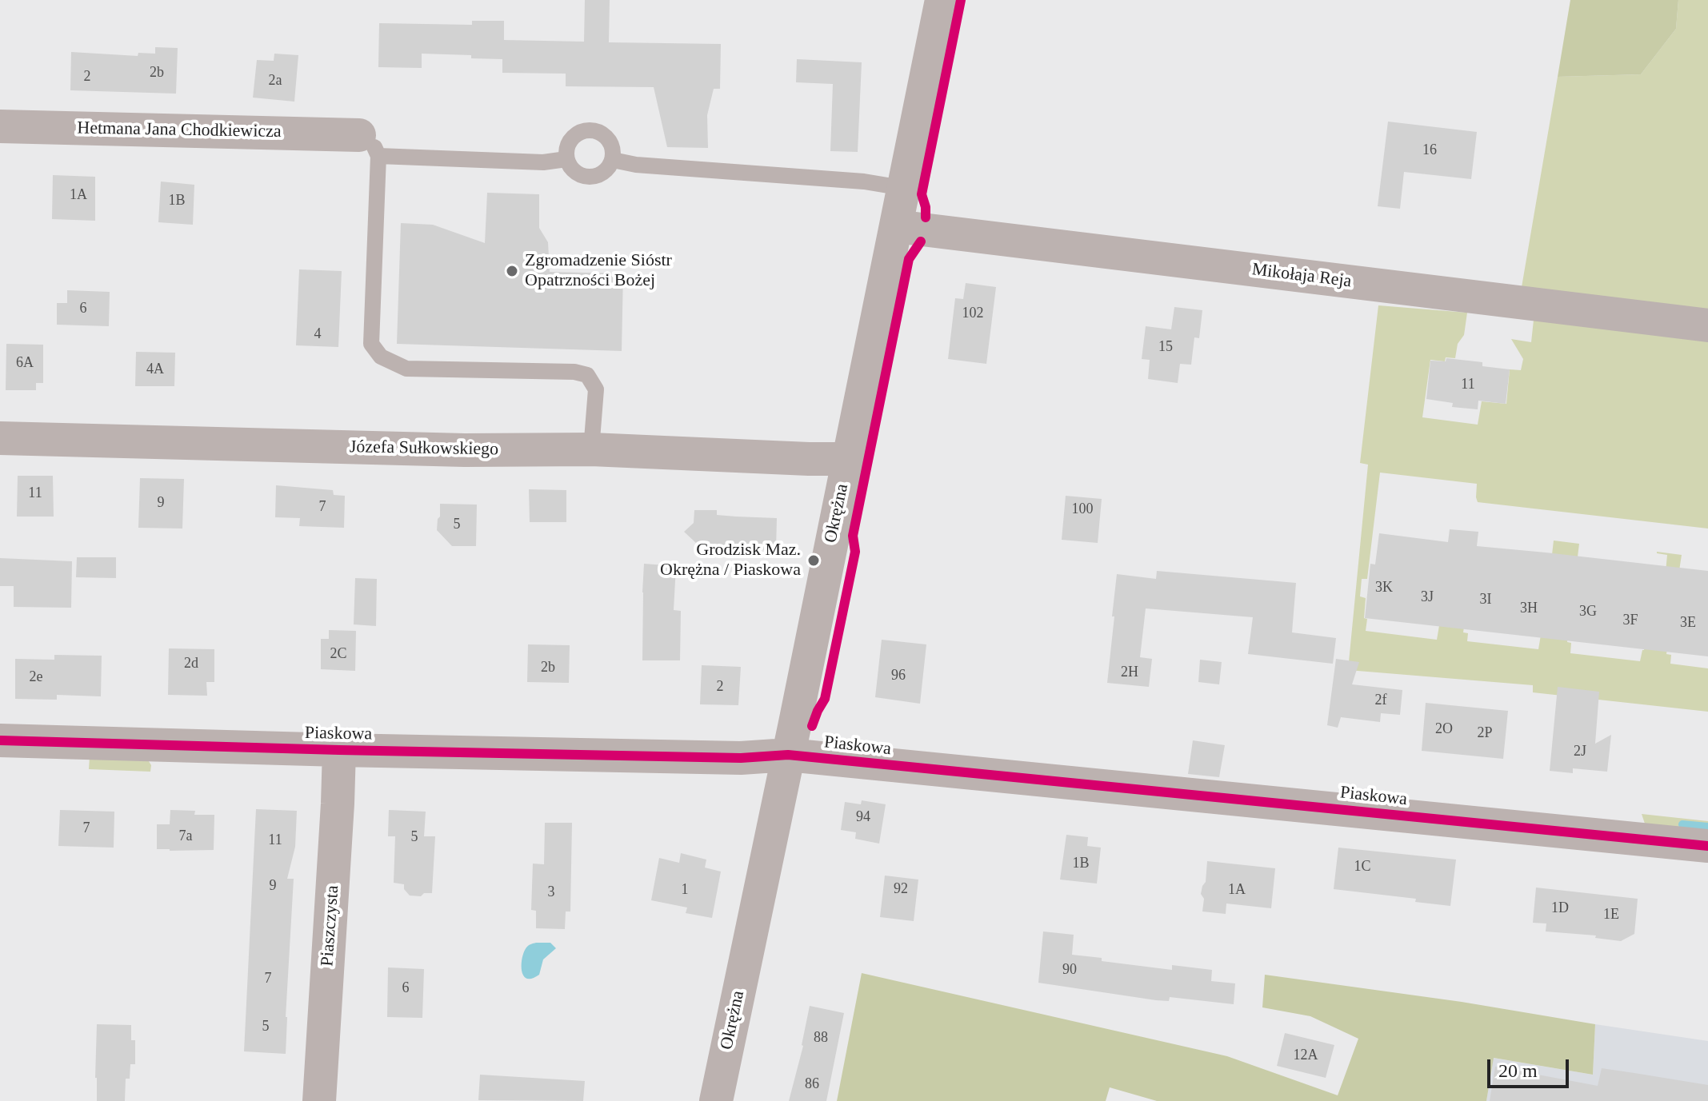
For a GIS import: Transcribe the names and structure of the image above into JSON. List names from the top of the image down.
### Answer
{
  "streets": {
    "street": [
      "Hetmana Jana Chodkiewicza",
      "Mikołaja Reja",
      "Józefa Sułkowskiego",
      "Okrężna",
      "Piaskowa",
      "Piaszczysta"
    ]
  },
  "crossings": [
    ["Mikołaja Reja", "Okrężna"],
    ["Józefa Sułkowskiego", "Okrężna"],
    ["Okrężna", "Piaskowa"],
    ["Piaskowa", "Piaszczysta"]
  ],
  "places": ["Zgromadzenie Sióstr Opatrzności Bożej", "Grodzisk Maz. Okrężna / Piaskowa"],
  "house_numbers": [
    "2b",
    "2",
    "2a",
    "16",
    "1A",
    "1B",
    "6",
    "102",
    "4",
    "15",
    "6A",
    "4A",
    "11",
    "11",
    "9",
    "7",
    "100",
    "5",
    "3K",
    "3J",
    "3I",
    "3H",
    "3G",
    "3F",
    "3E",
    "2C",
    "2d",
    "2b",
    "2H",
    "96",
    "2e",
    "2",
    "2f",
    "2O",
    "2P",
    "2J",
    "94",
    "7",
    "7a",
    "5",
    "11",
    "1B",
    "1C",
    "9",
    "92",
    "1",
    "1A",
    "3",
    "1D",
    "1E",
    "90",
    "7",
    "6",
    "5",
    "88",
    "12A",
    "86"
  ],
  "scale_bar": "20 m"
}
